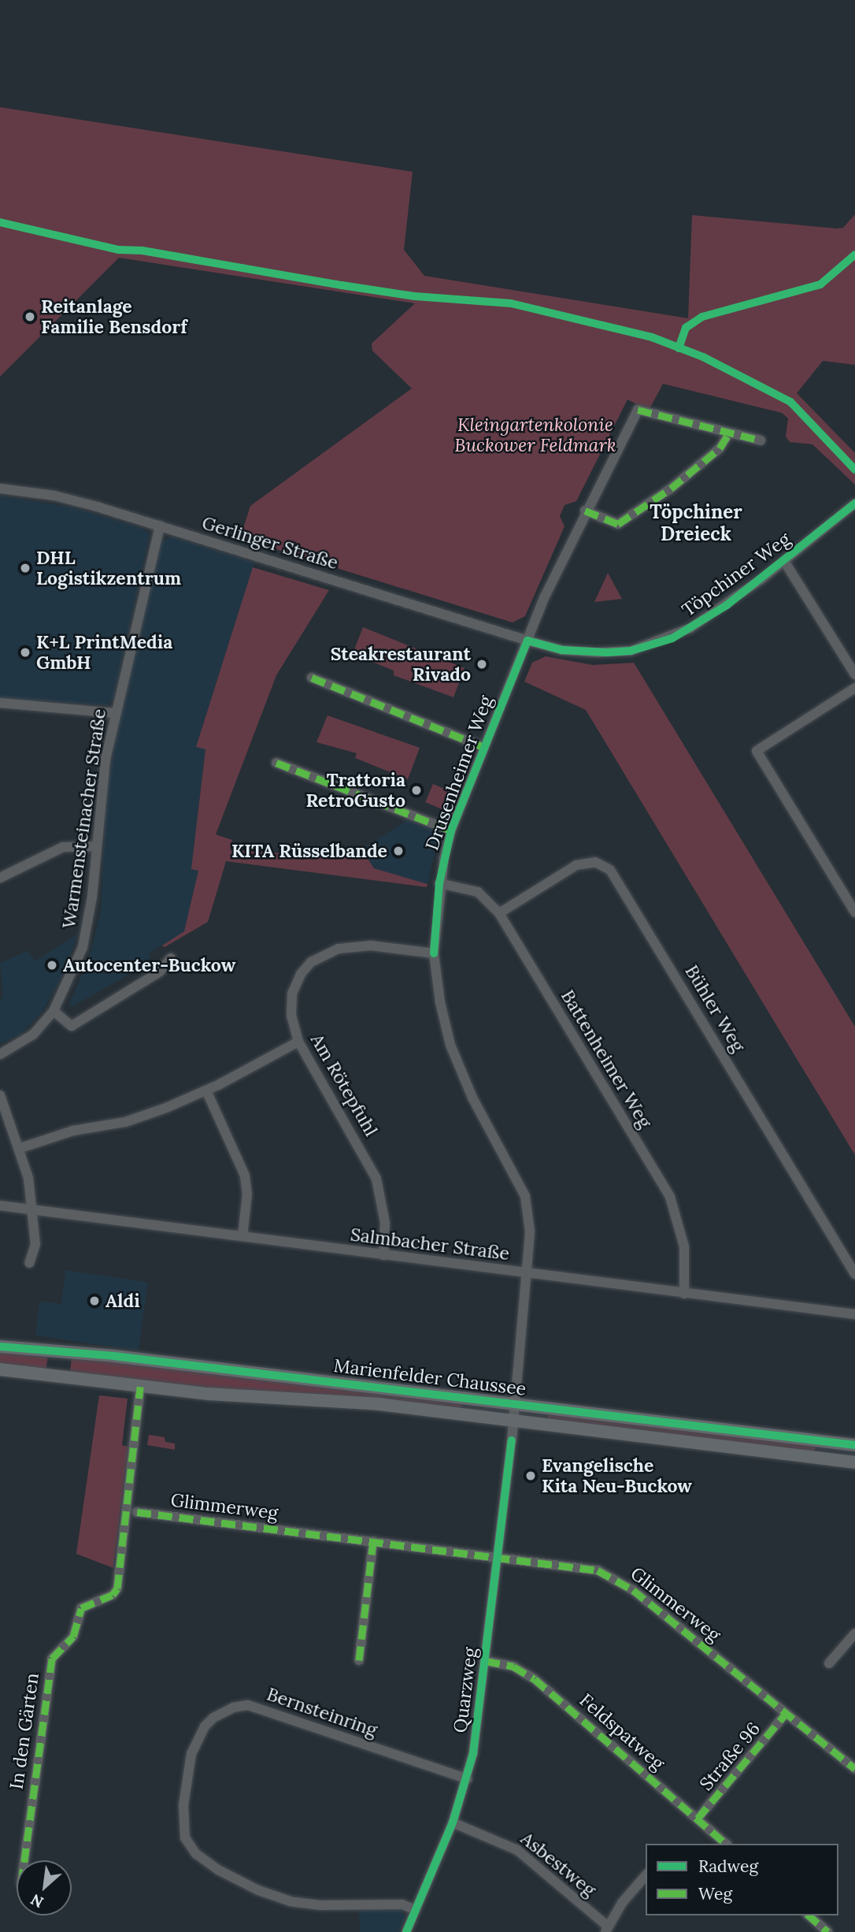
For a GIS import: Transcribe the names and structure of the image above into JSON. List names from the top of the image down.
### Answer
{
  "streets": {
    "main road": ["Marienfelder Chaussee"],
    "street": [
      "Gerlinger Straße",
      "Töpchiner Weg",
      "Drusenheimer Weg",
      "Warmensteinacher Straße",
      "Bühler Weg",
      "Battenheimer Weg",
      "Am Rötepfuhl",
      "Salmbacher Straße",
      "Glimmerweg",
      "Quarzweg",
      "Bernsteinring",
      "In den Gärten",
      "Feldspatweg",
      "Straße 96",
      "Asbestweg"
    ]
  },
  "crossings": [
    ["Gerlinger Straße", "Töpchiner Weg"],
    ["Gerlinger Straße", "Drusenheimer Weg"],
    ["Gerlinger Straße", "Warmensteinacher Straße"],
    ["Töpchiner Weg", "Drusenheimer Weg"],
    ["Drusenheimer Weg", "Battenheimer Weg"],
    ["Drusenheimer Weg", "Am Rötepfuhl"],
    ["Drusenheimer Weg", "Salmbacher Straße"],
    ["Drusenheimer Weg", "Marienfelder Chaussee"],
    ["Drusenheimer Weg", "Quarzweg"],
    ["Bühler Weg", "Battenheimer Weg"],
    ["Battenheimer Weg", "Salmbacher Straße"],
    ["Am Rötepfuhl", "Salmbacher Straße"],
    ["Marienfelder Chaussee", "Quarzweg"],
    ["Marienfelder Chaussee", "In den Gärten"],
    ["Glimmerweg", "Quarzweg"],
    ["Glimmerweg", "Straße 96"],
    ["Quarzweg", "Bernsteinring"],
    ["Quarzweg", "Feldspatweg"],
    ["Quarzweg", "Asbestweg"],
    ["Feldspatweg", "Straße 96"]
  ],
  "districts": ["Töpchiner Dreieck"],
  "parks": ["Kleingartenkolonie Buckower Feldmark"],
  "places": [
    "Reitanlage Familie Bensdorf",
    "DHL Logistikzentrum",
    "K+L PrintMedia GmbH",
    "Steakrestaurant Rivado",
    "Trattoria RetroGusto",
    "KITA Rüsselbande",
    "Autocenter-Buckow",
    "Aldi",
    "Evangelische Kita Neu-Buckow"
  ],
  "legend": ["Radweg", "Weg"],
  "north": "bottom left"
}
